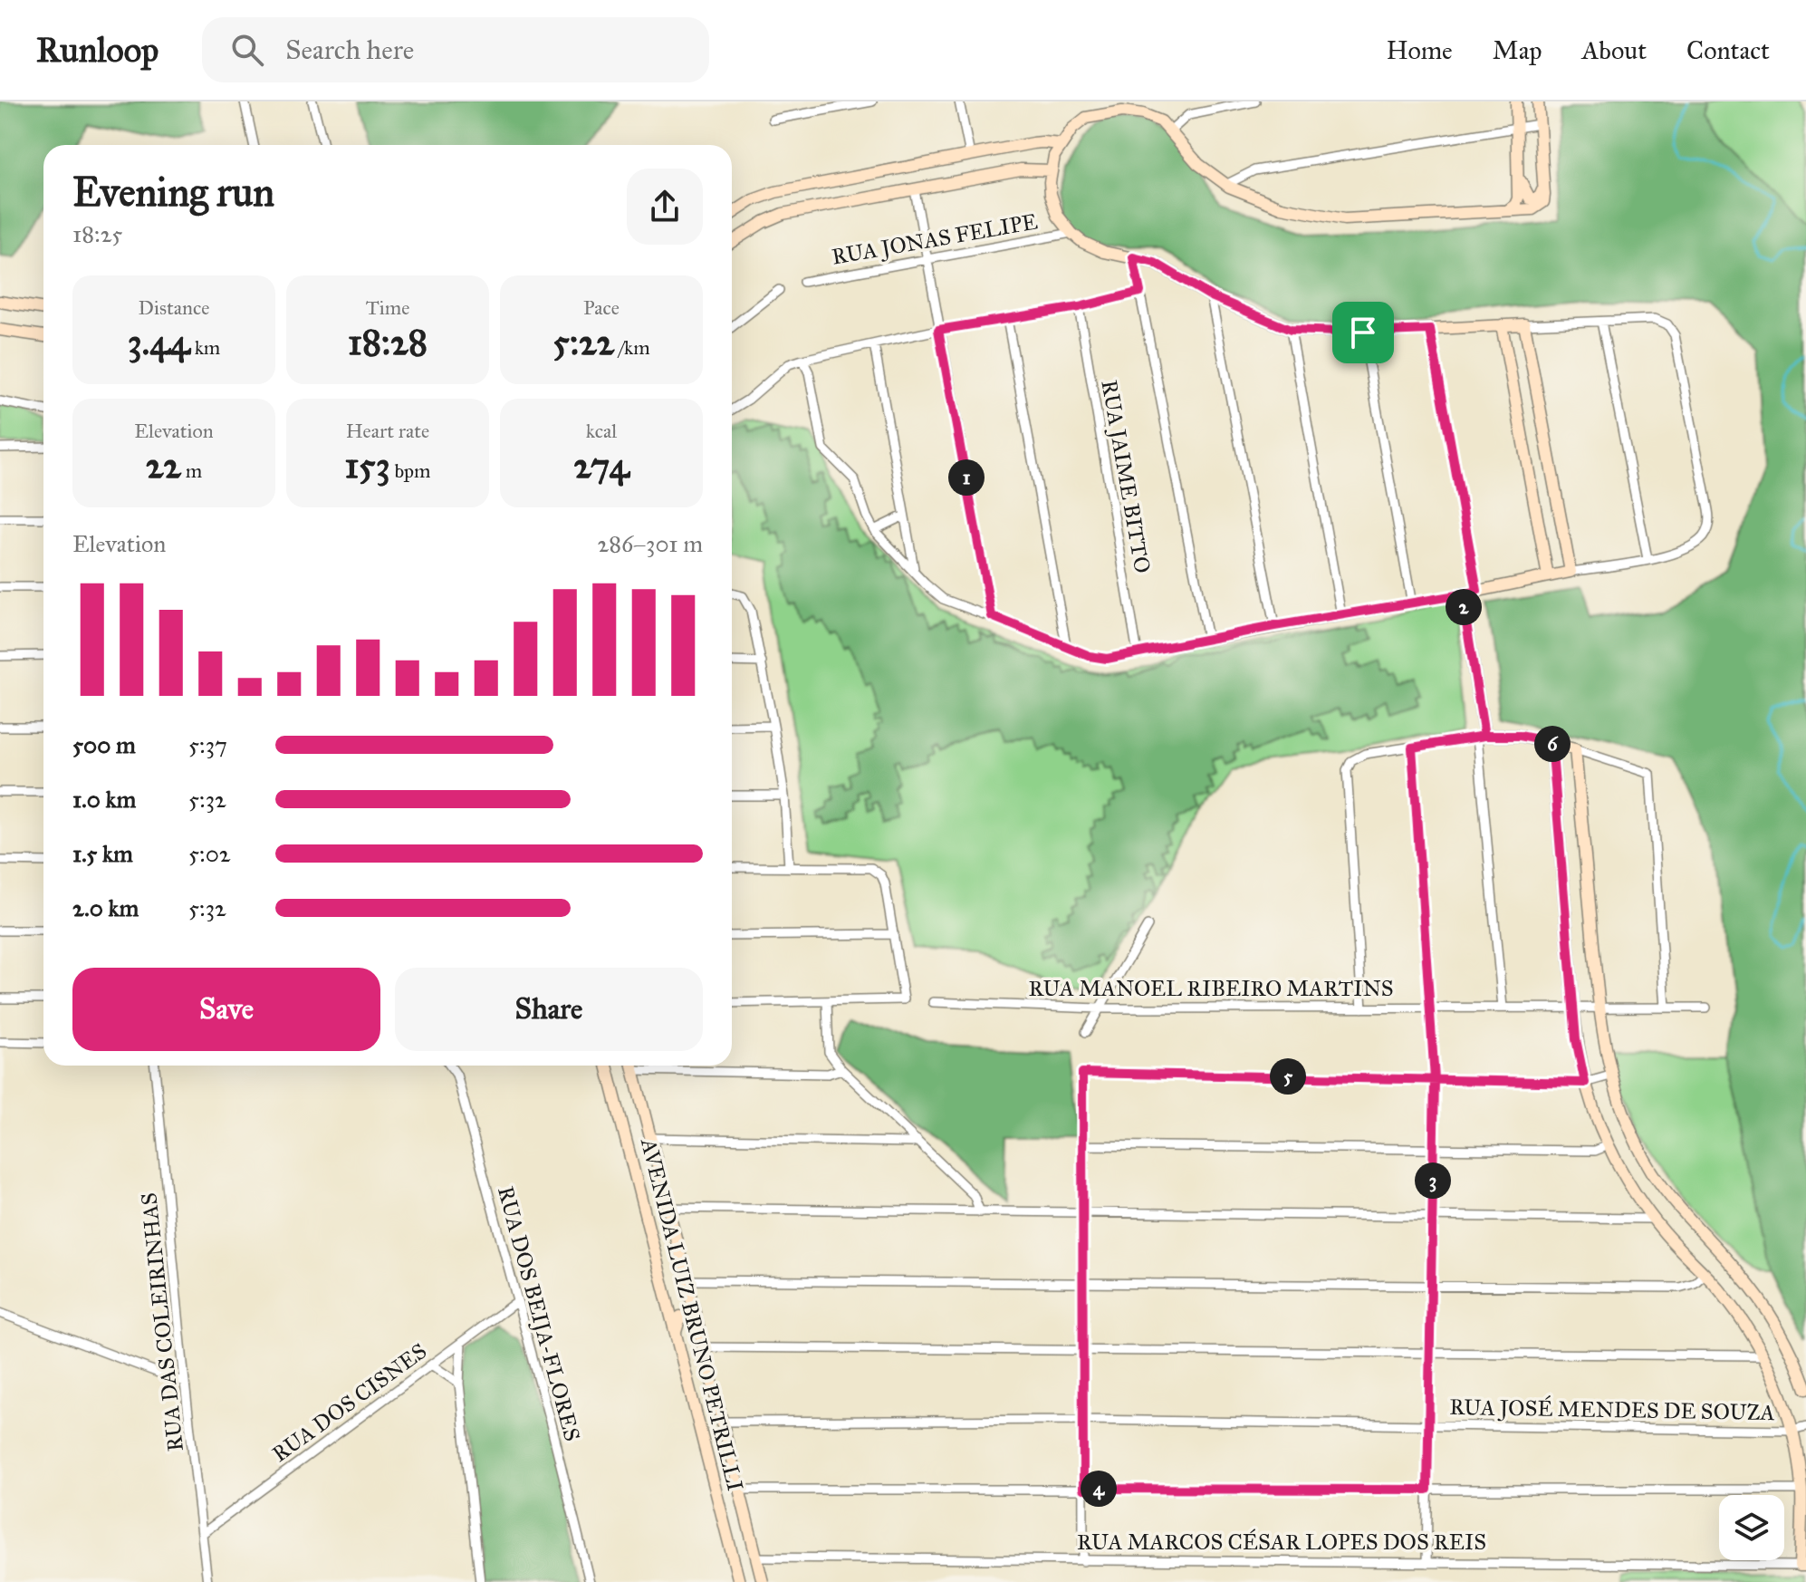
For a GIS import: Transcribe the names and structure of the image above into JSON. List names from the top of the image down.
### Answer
{
  "streets": {
    "street": [
      "RUA JONAS FELIPE",
      "RUA JAIME BITTO",
      "RUA MANOEL RIBEIRO MARTINS",
      "RUA DOS BEIJA-FLORES",
      "AVENIDA LUIZ BRUNO PETRILLI",
      "RUA DAS COLEIRINHAS",
      "RUA DOS CISNES",
      "RUA JOSÉ MENDES DE SOUZA",
      "RUA MARCOS CÉSAR LOPES DOS REIS"
    ]
  },
  "crossings": [
    ["RUA DOS BEIJA-FLORES", "RUA DOS CISNES"],
    ["AVENIDA LUIZ BRUNO PETRILLI", "RUA JOSÉ MENDES DE SOUZA"],
    ["AVENIDA LUIZ BRUNO PETRILLI", "RUA MARCOS CÉSAR LOPES DOS REIS"],
    ["RUA DAS COLEIRINHAS", "RUA DOS CISNES"]
  ],
  "page": {
    "header": "Runloop",
    "search": "Search here",
    "nav": [
      "Home",
      "Map",
      "About",
      "Contact"
    ],
    "heading": ["Evening run", "18:25"],
    "stats": [
      ["Distance", "3.44 km"],
      ["Time", "18:28"],
      ["Pace", "5:22 /km"],
      ["Elevation", "22 m"],
      ["Heart rate", "153 bpm"],
      ["kcal", "274"]
    ],
    "pins": [
      "1",
      "2",
      "6",
      "5",
      "3",
      "4"
    ],
    "chart": ["Elevation", "286–301 m"],
    "list": [
      {
        "name": "500 m",
        "note": "5:37"
      },
      {
        "name": "1.0 km",
        "note": "5:32"
      },
      {
        "name": "1.5 km",
        "note": "5:02"
      },
      {
        "name": "2.0 km",
        "note": "5:32"
      }
    ],
    "buttons": ["Save", "Share"]
  }
}
